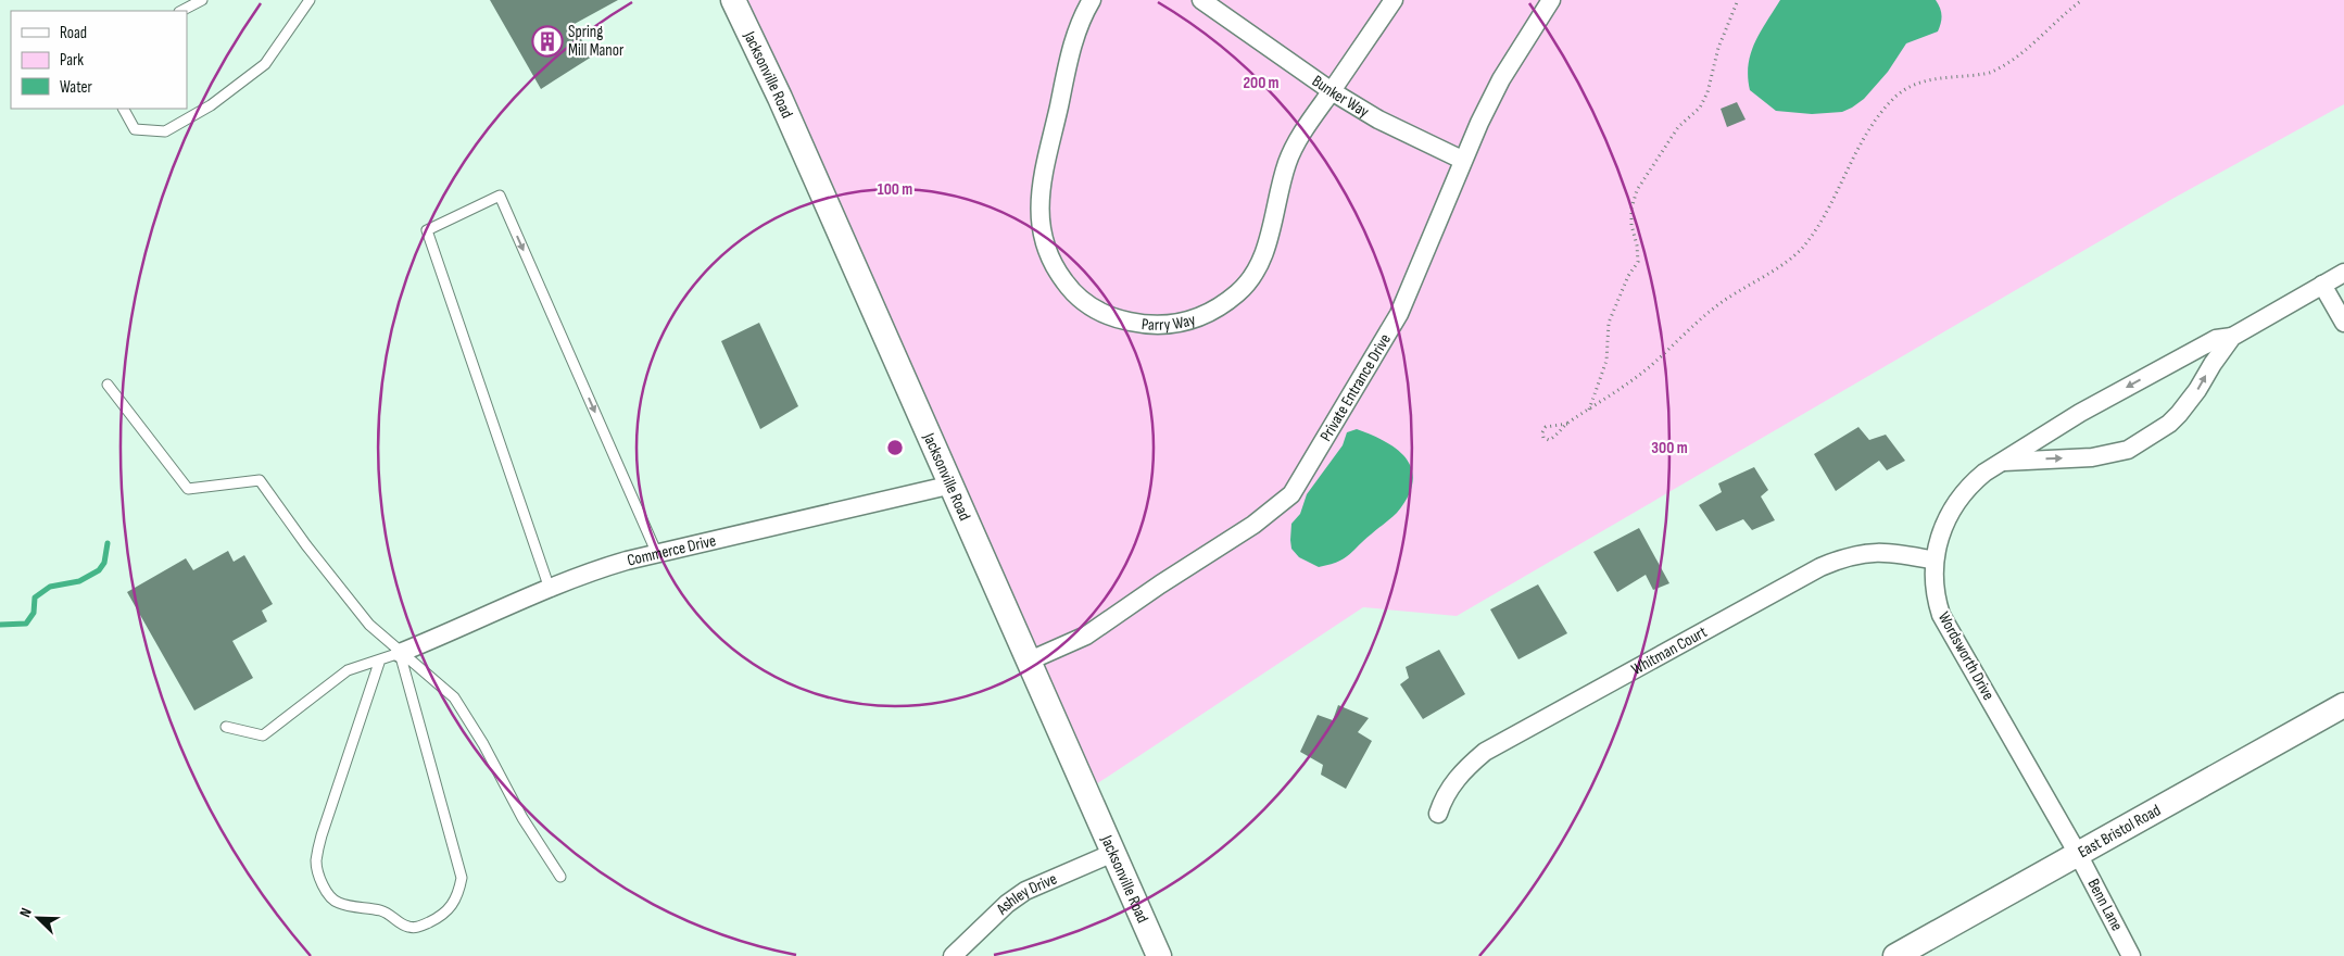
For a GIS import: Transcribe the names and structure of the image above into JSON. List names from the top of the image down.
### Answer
{
  "streets": {
    "main road": ["Jacksonville Road", "East Bristol Road"],
    "street": [
      "Bunker Way",
      "Parry Way",
      "Private Entrance Drive",
      "Commerce Drive",
      "Whitman Court",
      "Wordsworth Drive",
      "Ashley Drive",
      "Benn Lane"
    ]
  },
  "crossings": [
    ["Jacksonville Road", "Private Entrance Drive"],
    ["Jacksonville Road", "Commerce Drive"],
    ["Jacksonville Road", "Ashley Drive"],
    ["Bunker Way", "Parry Way"],
    ["Bunker Way", "Private Entrance Drive"],
    ["Whitman Court", "Wordsworth Drive"],
    ["Wordsworth Drive", "East Bristol Road"],
    ["Wordsworth Drive", "Benn Lane"],
    ["East Bristol Road", "Benn Lane"]
  ],
  "places": {
    "building": ["Spring Mill Manor"]
  },
  "legend": ["Road", "Park", "Water"],
  "north": "top left",
  "rings": ["200 m", "100 m", "300 m"]
}
